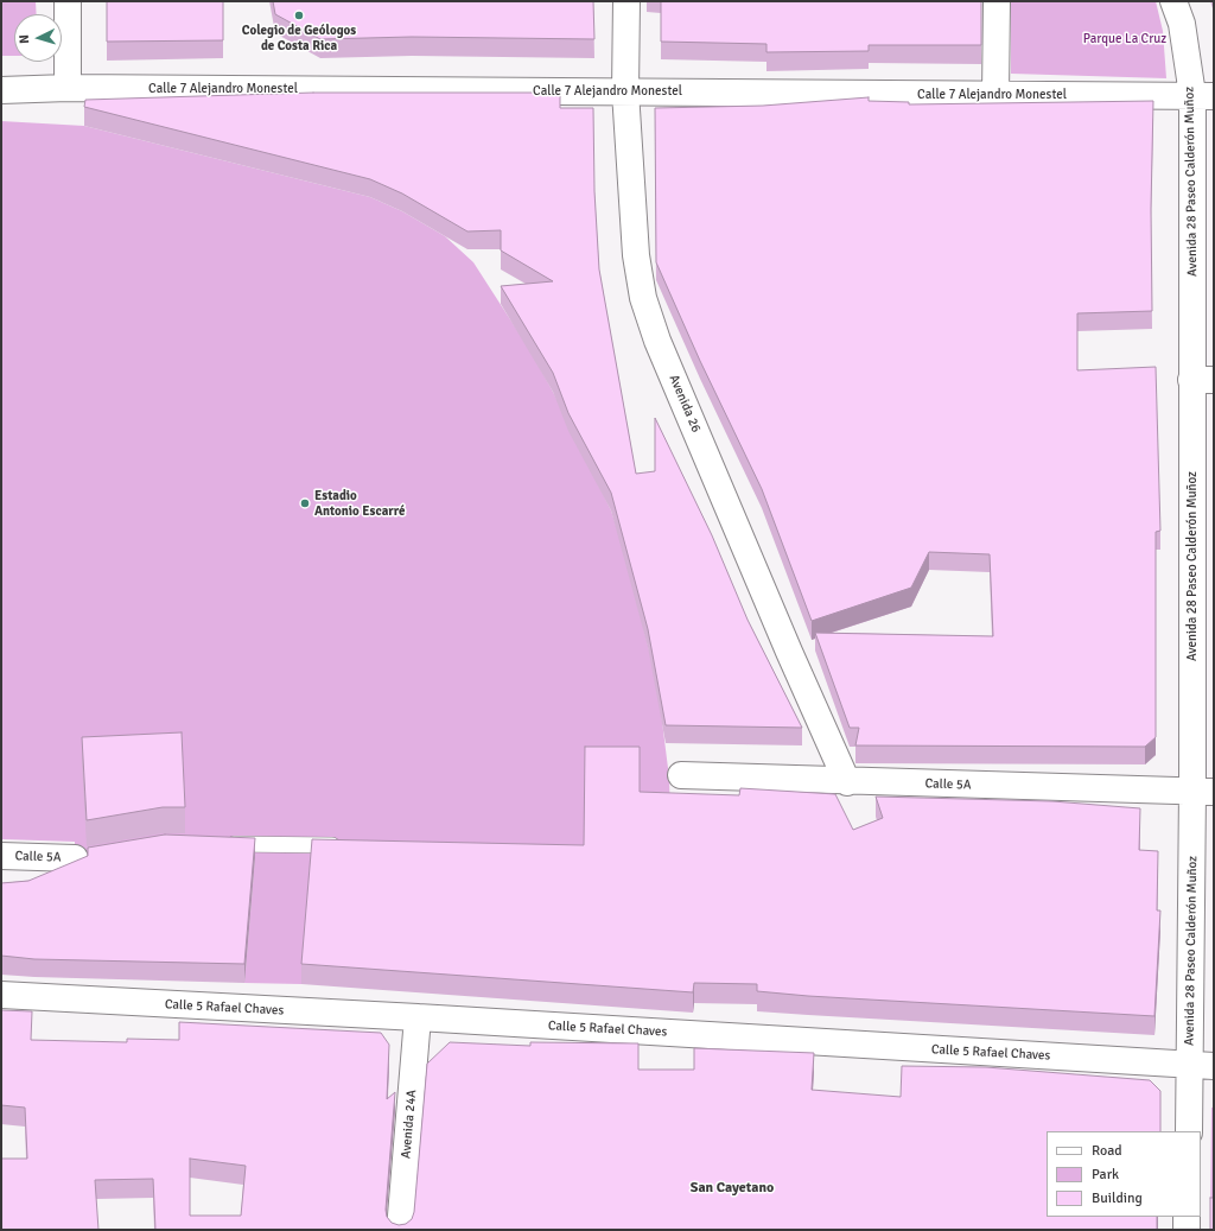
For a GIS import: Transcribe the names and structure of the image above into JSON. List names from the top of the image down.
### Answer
{
  "streets": {
    "street": [
      "Calle 7 Alejandro Monestel",
      "Avenida 28 Paseo Calderón Muñoz",
      "Avenida 26",
      "Calle 5A",
      "Calle 5 Rafael Chaves",
      "Avenida 24A"
    ]
  },
  "crossings": [
    ["Calle 7 Alejandro Monestel", "Avenida 28 Paseo Calderón Muñoz"],
    ["Calle 7 Alejandro Monestel", "Avenida 26"],
    ["Avenida 28 Paseo Calderón Muñoz", "Calle 5A"],
    ["Avenida 28 Paseo Calderón Muñoz", "Calle 5 Rafael Chaves"],
    ["Avenida 26", "Calle 5A"],
    ["Calle 5 Rafael Chaves", "Avenida 24A"]
  ],
  "districts": ["San Cayetano"],
  "parks": ["Parque La Cruz"],
  "places": ["Colegio de Geólogos de Costa Rica", "Estadio Antonio Escarré"],
  "legend": ["Road", "Park", "Building"],
  "north": "left"
}
